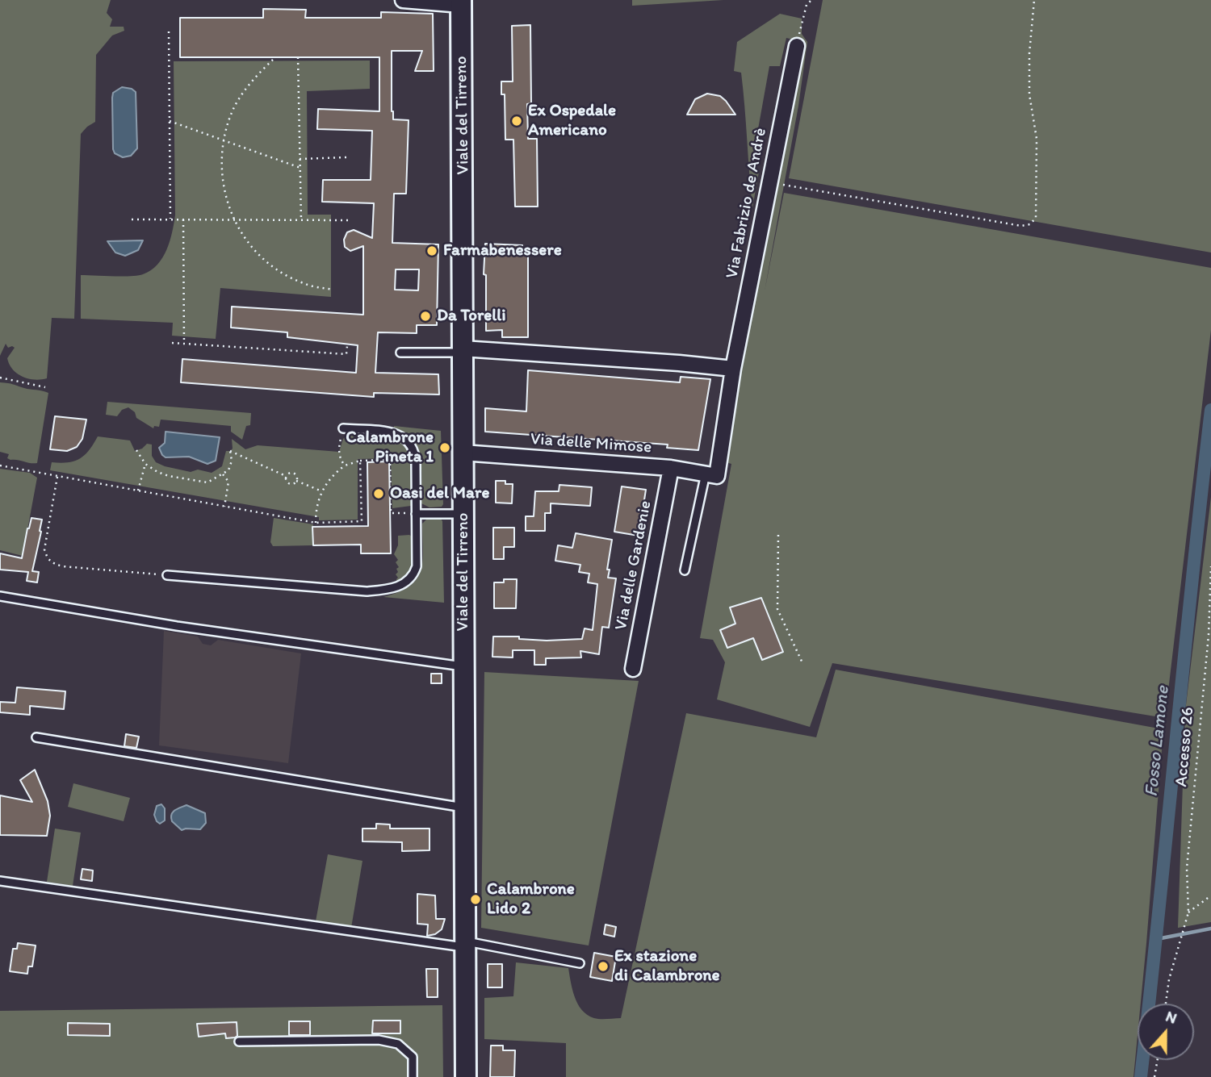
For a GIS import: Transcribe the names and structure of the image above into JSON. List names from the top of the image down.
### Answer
{
  "streets": {
    "main road": ["Viale del Tirreno"],
    "street": ["Via Fabrizio de Andrè", "Via delle Mimose", "Via delle Gardenie"],
    "path": ["Accesso 26"]
  },
  "crossings": [
    ["Viale del Tirreno", "Via delle Mimose"],
    ["Via Fabrizio de Andrè", "Via delle Mimose"],
    ["Via delle Mimose", "Via delle Gardenie"]
  ],
  "water": ["Fosso Lamone"],
  "places": [
    "Ex Ospedale Americano",
    "Farmabenessere",
    "Da Torelli",
    "Calambrone Pineta 1",
    "Oasi del Mare",
    "Calambrone Lido 2",
    "Ex stazione di Calambrone"
  ],
  "north": "top"
}
